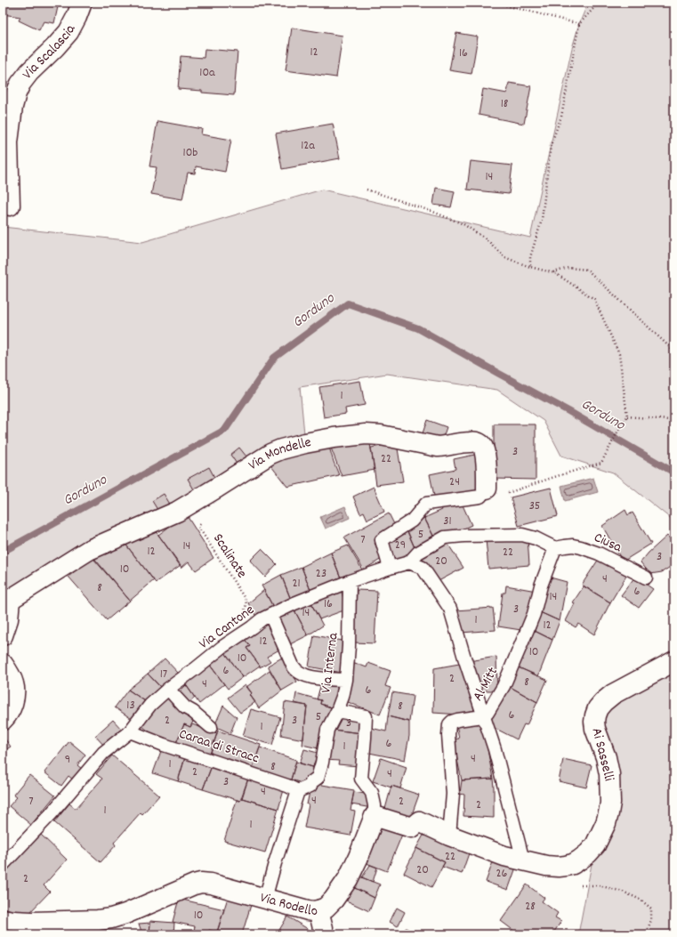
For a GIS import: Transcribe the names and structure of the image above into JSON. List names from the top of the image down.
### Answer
{
  "streets": {
    "street": [
      "Via Scalascia",
      "Via Mondelle",
      "Ai Sasselli",
      "Via Rodello"
    ],
    "lane": [
      "Ciusa",
      "Via Cantone",
      "Via Interna",
      "Al Mitt",
      "Caraa di Stracc"
    ],
    "path": ["Scalinate"]
  },
  "crossings": [
    ["Ciusa", "Via Cantone"],
    ["Ciusa", "Al Mitt"],
    ["Scalinate", "Via Cantone"],
    ["Via Cantone", "Via Interna"],
    ["Via Cantone", "Al Mitt"],
    ["Via Cantone", "Caraa di Stracc"],
    ["Via Interna", "Caraa di Stracc"]
  ],
  "water": ["Gorduno"],
  "house_numbers": [
    "12",
    "16",
    "10a",
    "18",
    "12a",
    "10b",
    "14",
    "1",
    "3",
    "22",
    "24",
    "35",
    "31",
    "5",
    "7",
    "29",
    "14",
    "12",
    "22",
    "3",
    "20",
    "10",
    "23",
    "4",
    "21",
    "8",
    "6",
    "14",
    "16",
    "3",
    "14",
    "1",
    "12",
    "12",
    "10",
    "10",
    "6",
    "17",
    "2",
    "8",
    "4",
    "6",
    "13",
    "8",
    "6",
    "5",
    "2",
    "3",
    "3",
    "1",
    "6",
    "1",
    "4",
    "9",
    "1",
    "8",
    "2",
    "4",
    "3",
    "4",
    "4",
    "7",
    "2",
    "2",
    "1",
    "1",
    "22",
    "20",
    "26",
    "2",
    "28",
    "10"
  ]
}
